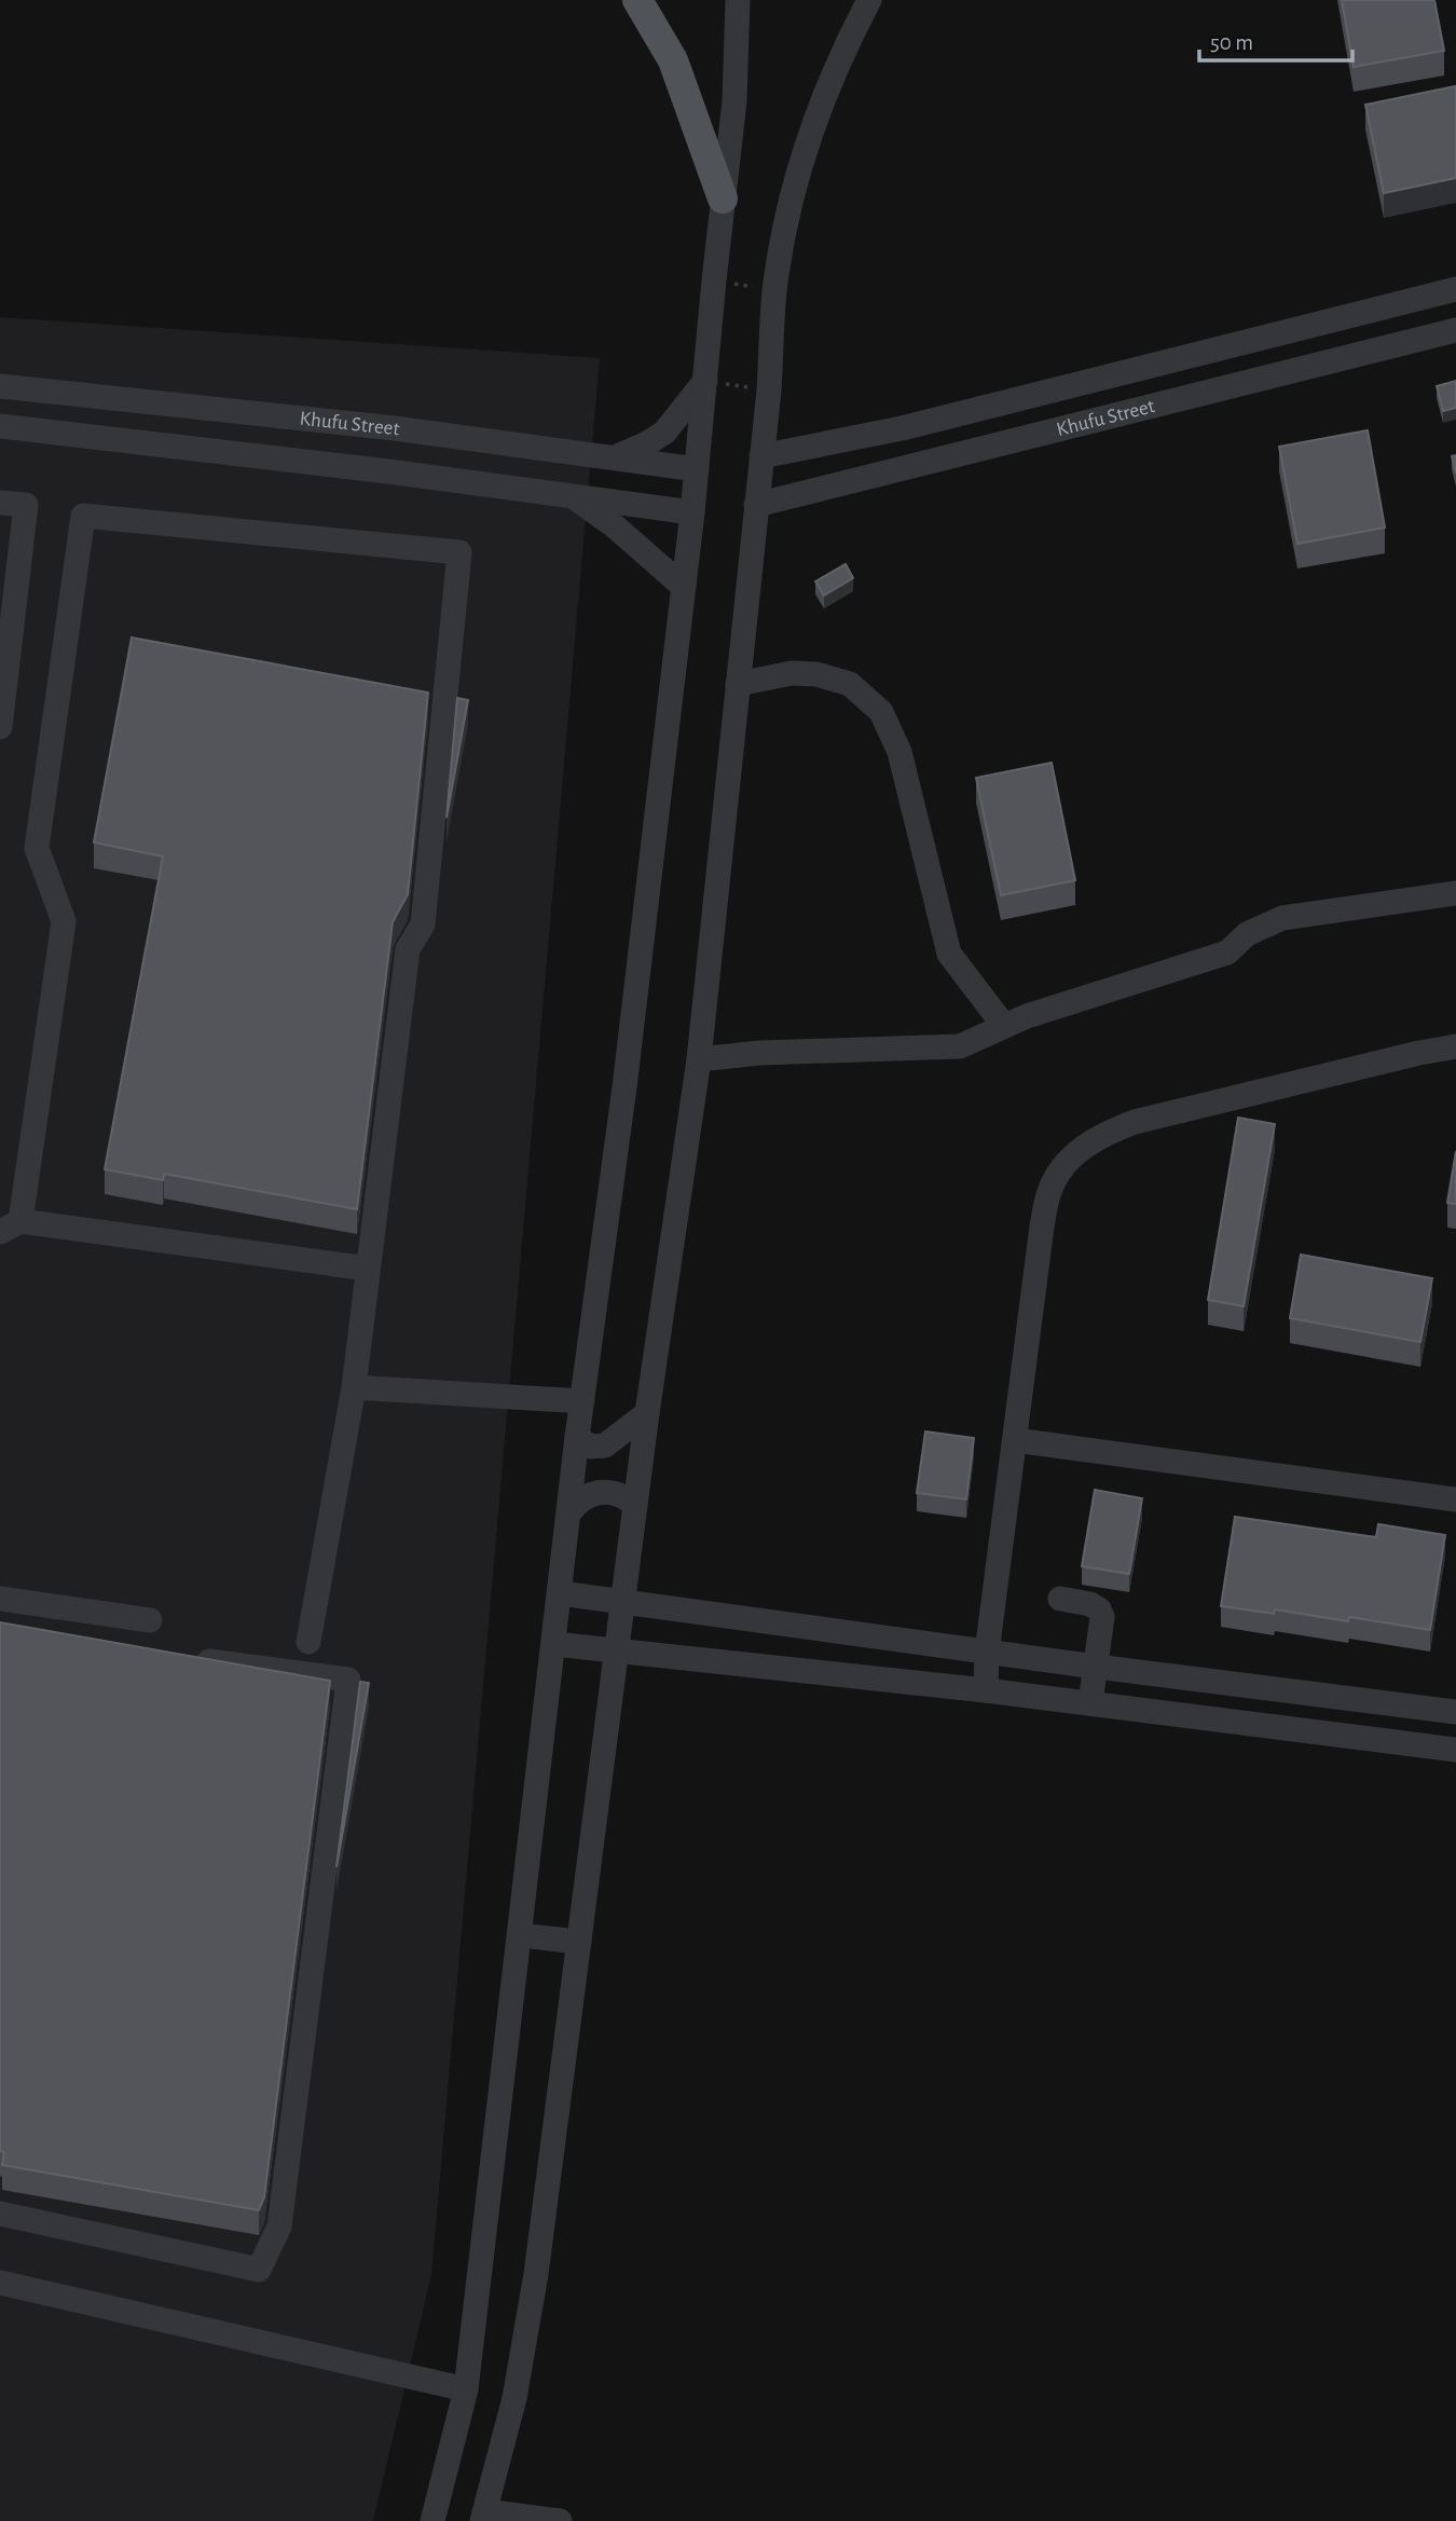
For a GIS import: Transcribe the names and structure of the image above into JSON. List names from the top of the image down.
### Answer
{
  "streets": {
    "street": ["Khufu Street"]
  },
  "scale_bar": "50 m"
}
